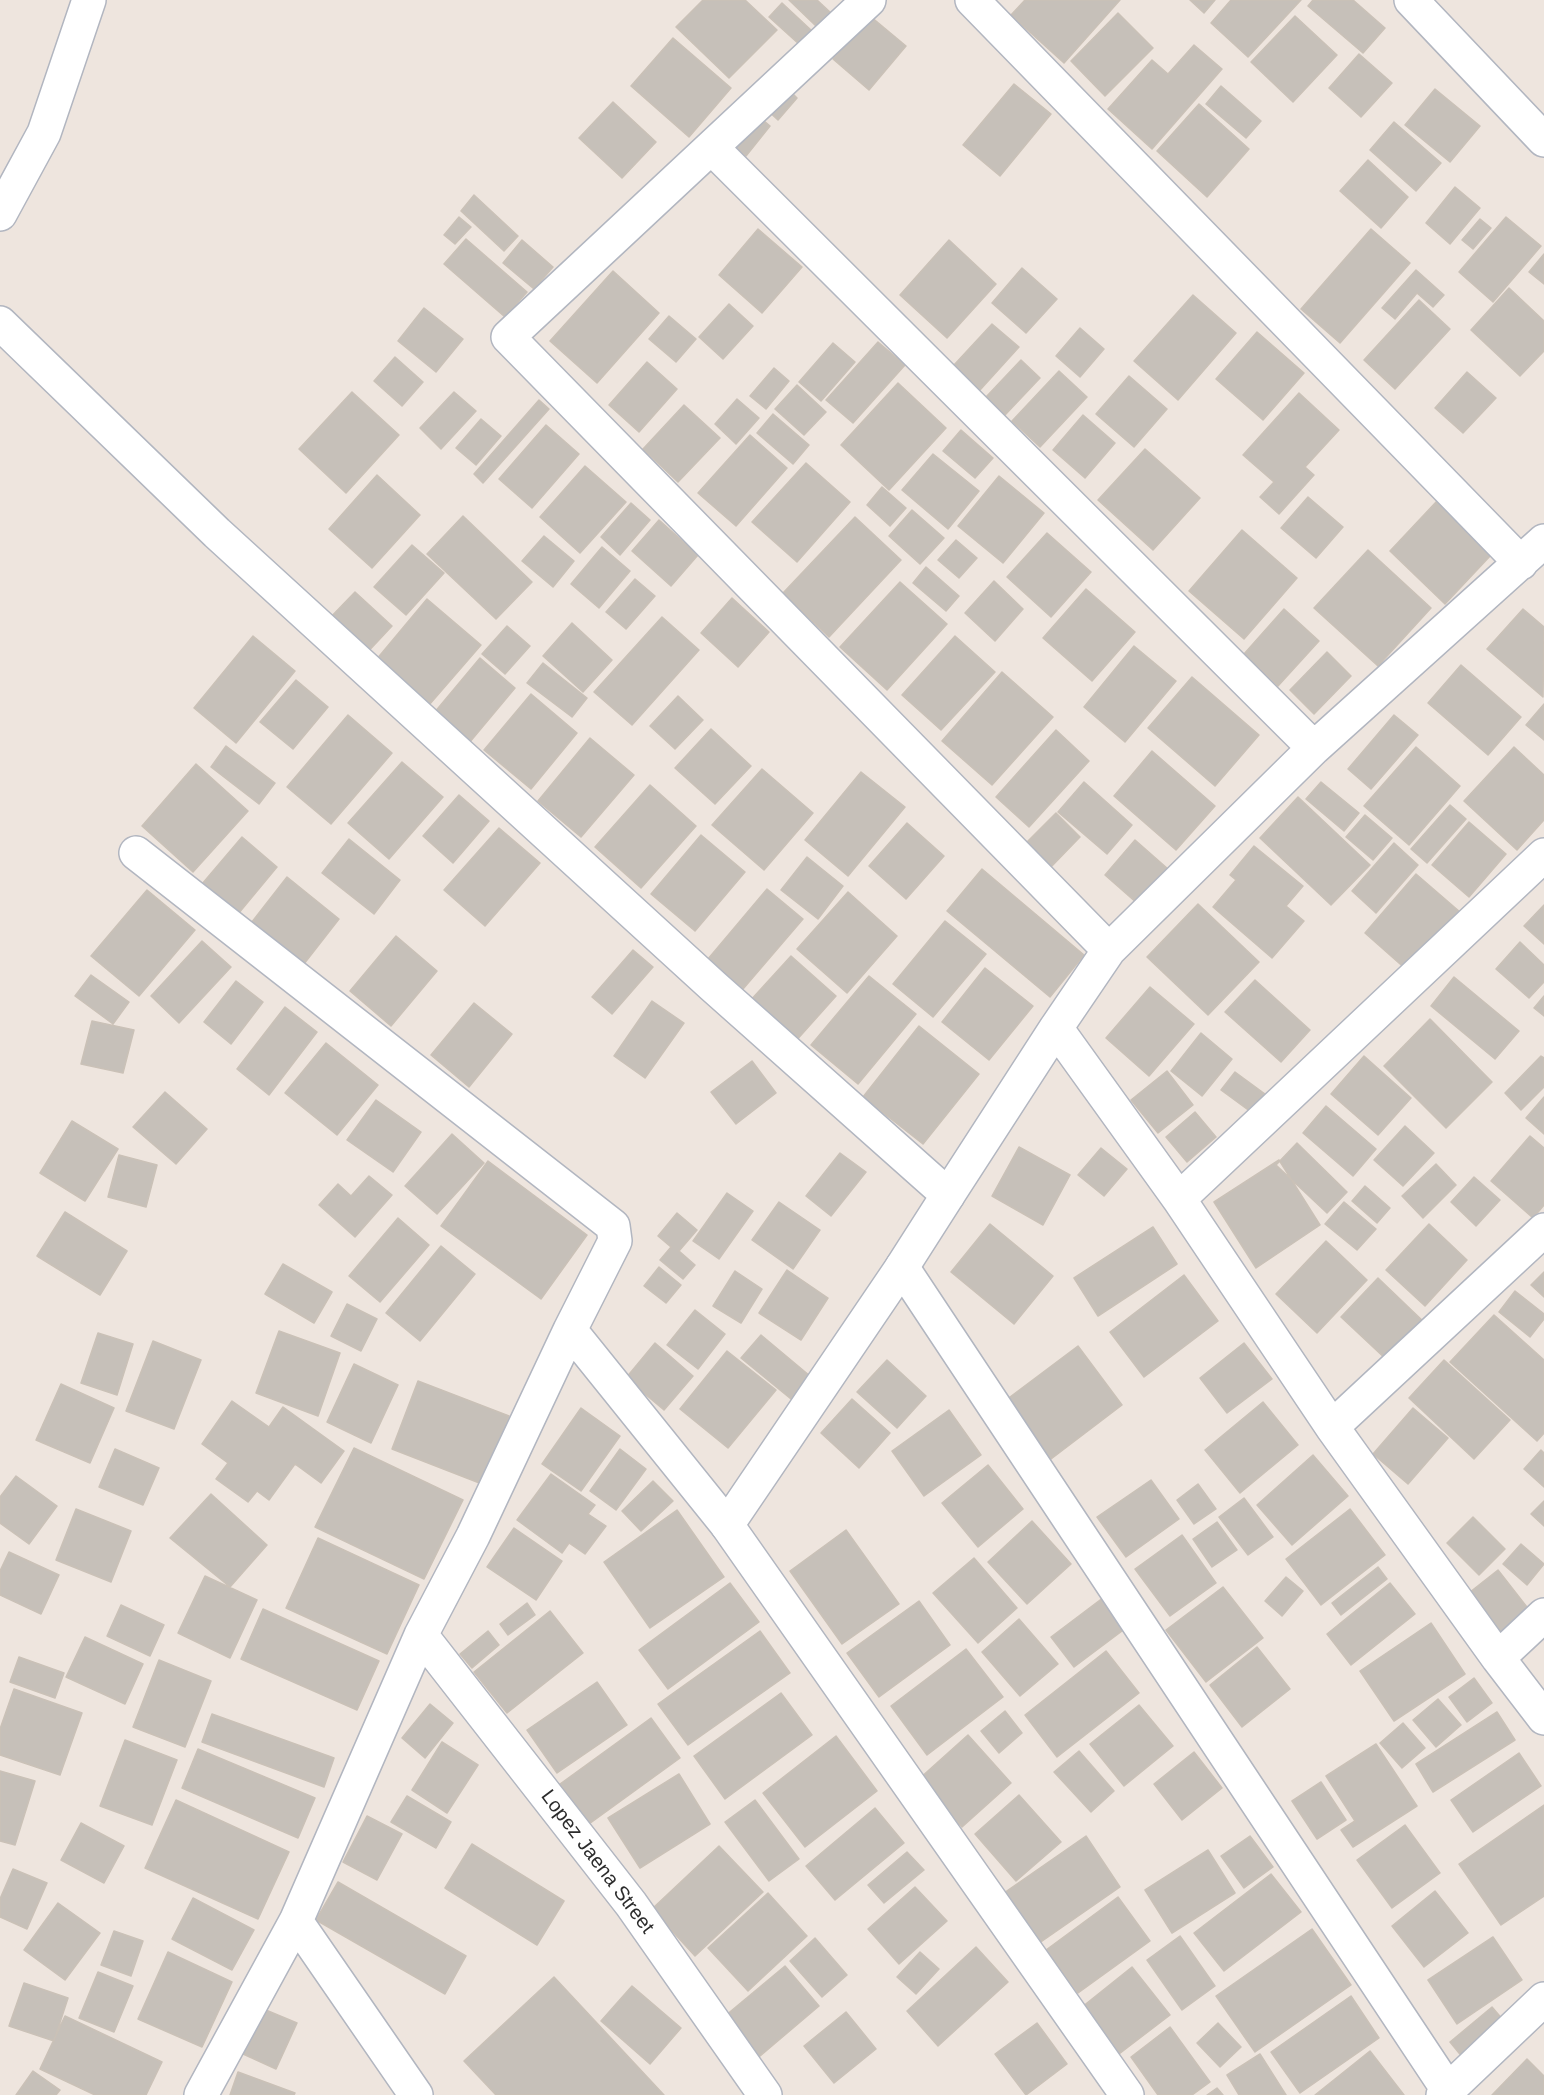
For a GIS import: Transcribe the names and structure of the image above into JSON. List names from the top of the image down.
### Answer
{
  "streets": {
    "street": ["Lopez Jaena Street"]
  }
}
